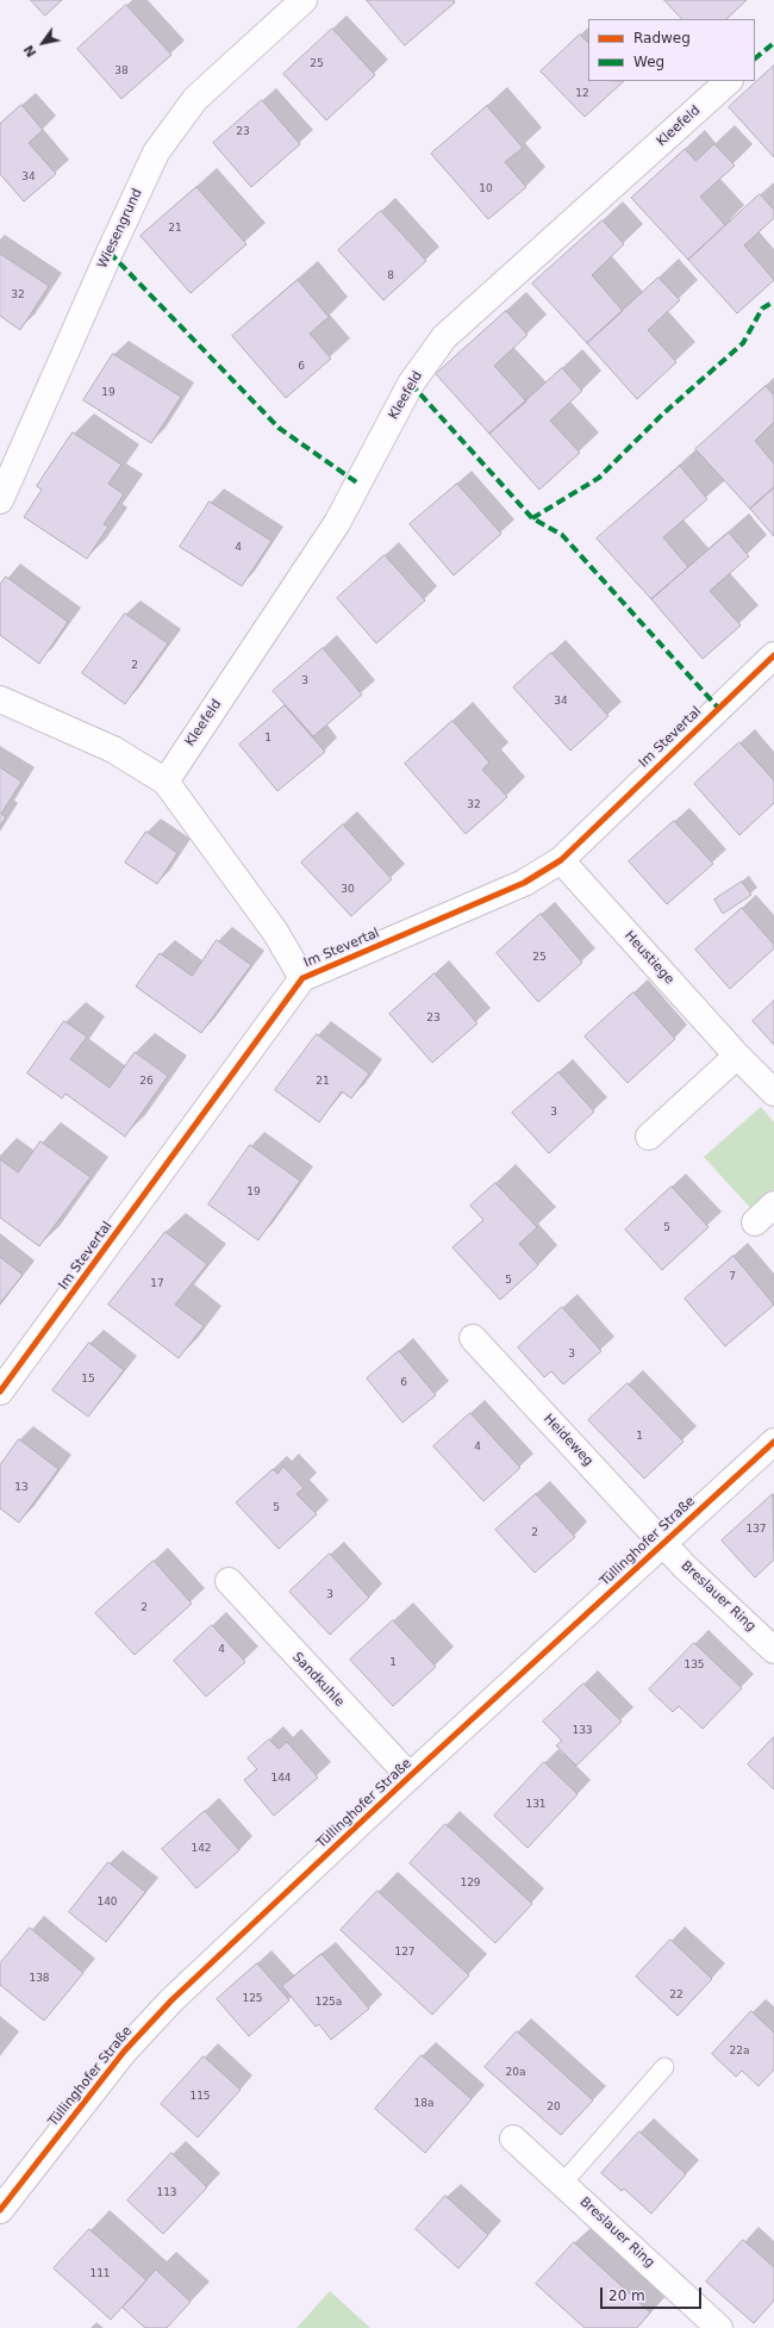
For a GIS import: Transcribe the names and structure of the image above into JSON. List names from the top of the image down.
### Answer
{
  "streets": {
    "street": [
      "Kleefeld",
      "Wiesengrund",
      "Im Stevertal",
      "Heustiege",
      "Heideweg",
      "Tüllinghofer Straße",
      "Breslauer Ring",
      "Sandkuhle"
    ]
  },
  "crossings": [
    ["Im Stevertal", "Heustiege"],
    ["Heideweg", "Tüllinghofer Straße"],
    ["Heideweg", "Breslauer Ring"],
    ["Tüllinghofer Straße", "Breslauer Ring"],
    ["Tüllinghofer Straße", "Sandkuhle"]
  ],
  "house_numbers": [
    "25",
    "38",
    "12",
    "23",
    "34",
    "10",
    "21",
    "8",
    "32",
    "6",
    "19",
    "4",
    "2",
    "3",
    "34",
    "1",
    "32",
    "30",
    "25",
    "23",
    "26",
    "21",
    "3",
    "19",
    "5",
    "7",
    "5",
    "17",
    "3",
    "15",
    "6",
    "1",
    "4",
    "13",
    "5",
    "137",
    "2",
    "3",
    "2",
    "4",
    "1",
    "135",
    "133",
    "144",
    "131",
    "142",
    "129",
    "140",
    "127",
    "138",
    "22",
    "125",
    "125a",
    "22a",
    "20a",
    "115",
    "18a",
    "20",
    "113",
    "111"
  ],
  "legend": ["Radweg", "Weg"],
  "scale_bar": "20 m",
  "north": "bottom left"
}
